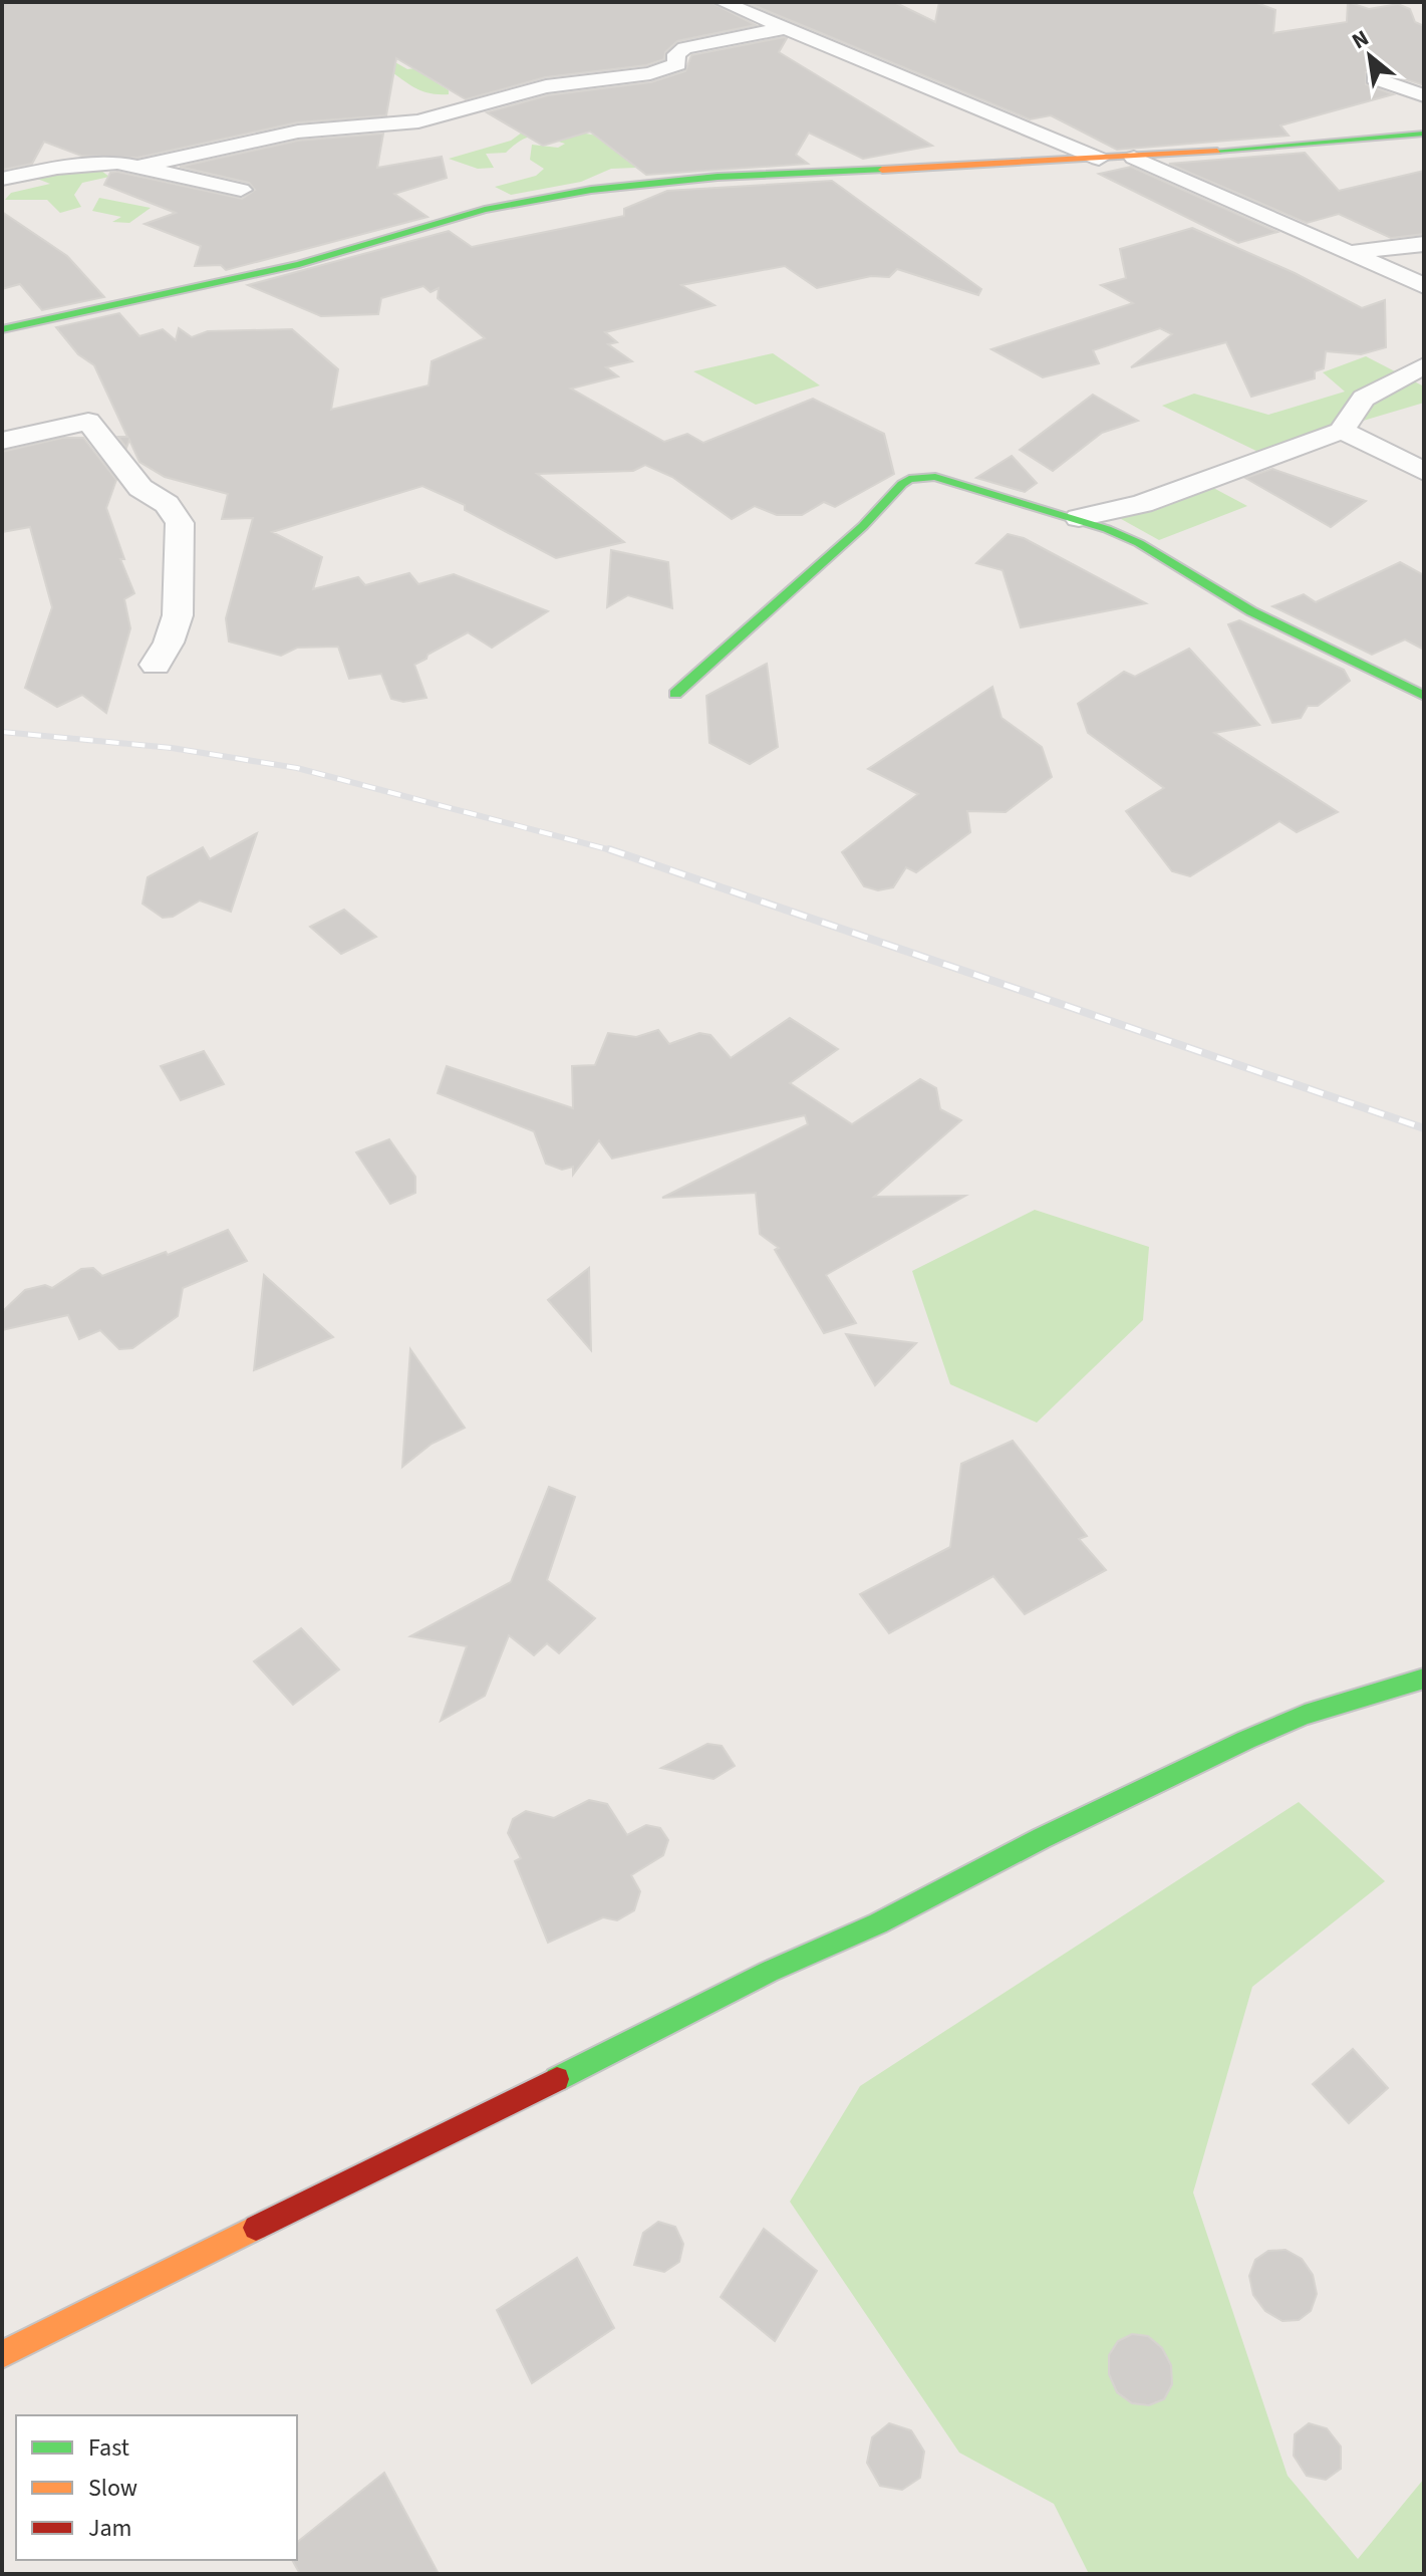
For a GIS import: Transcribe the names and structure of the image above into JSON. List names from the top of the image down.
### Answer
{
  "legend": ["Fast", "Slow", "Jam"],
  "north": "top left"
}
